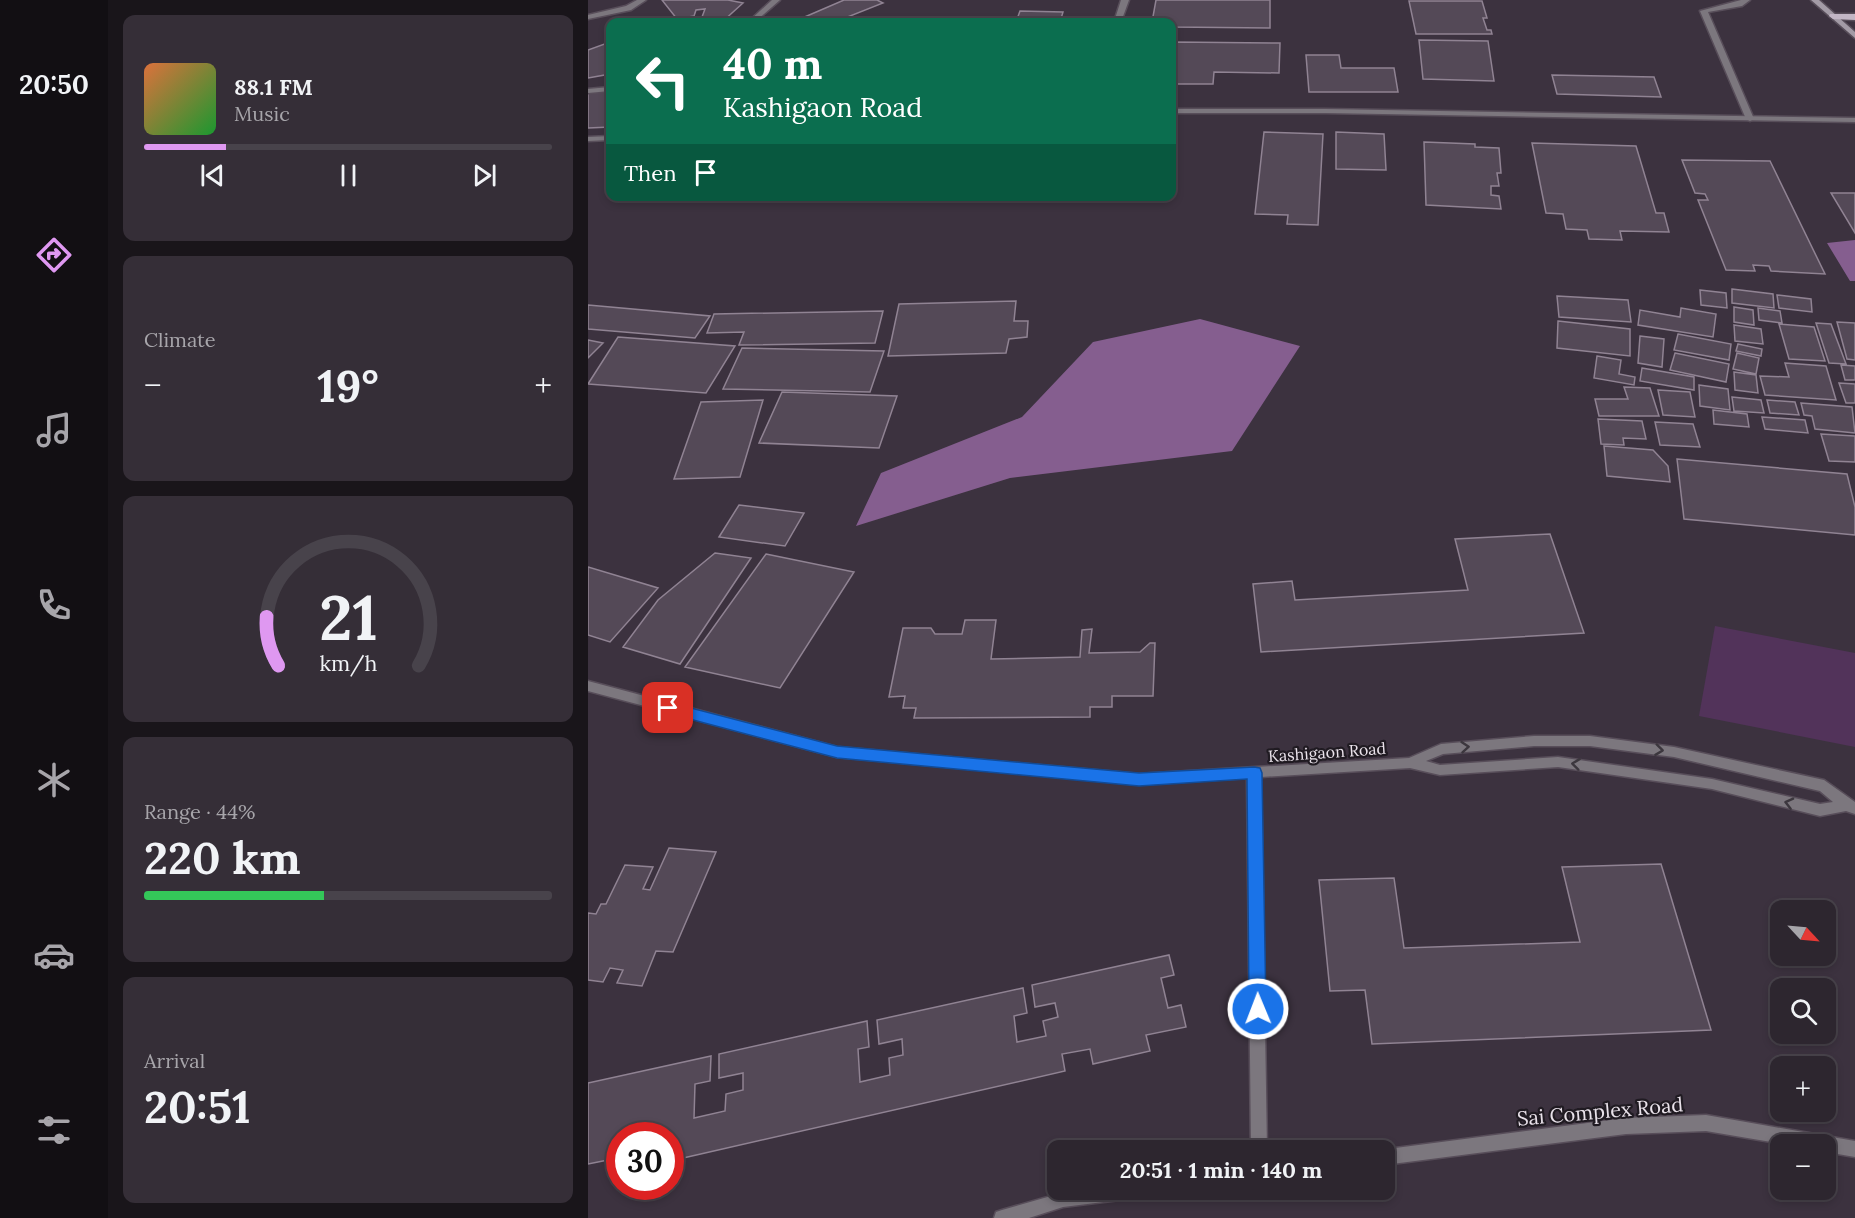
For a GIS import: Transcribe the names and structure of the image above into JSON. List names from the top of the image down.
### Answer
{
  "streets": {
    "street": ["Kashigaon Road", "Sai Complex Road"]
  },
  "north": "bottom right",
  "page": {
    "tabs": "20:50",
    "turn": ["40 m", "Kashigaon Road"],
    "song": ["88.1 FM", "Music"],
    "then": "Then",
    "tile": [
      "Climate",
      ["Range · 44%", "220 km"],
      ["Arrival", "20:51"]
    ],
    "heat": ["−", "19°", "+"],
    "map_buttons": ["+", "−"],
    "limit": "30",
    "trip": "20:51 · 1 min · 140 m",
    "gauge": ["21", "km/h"]
  }
}
